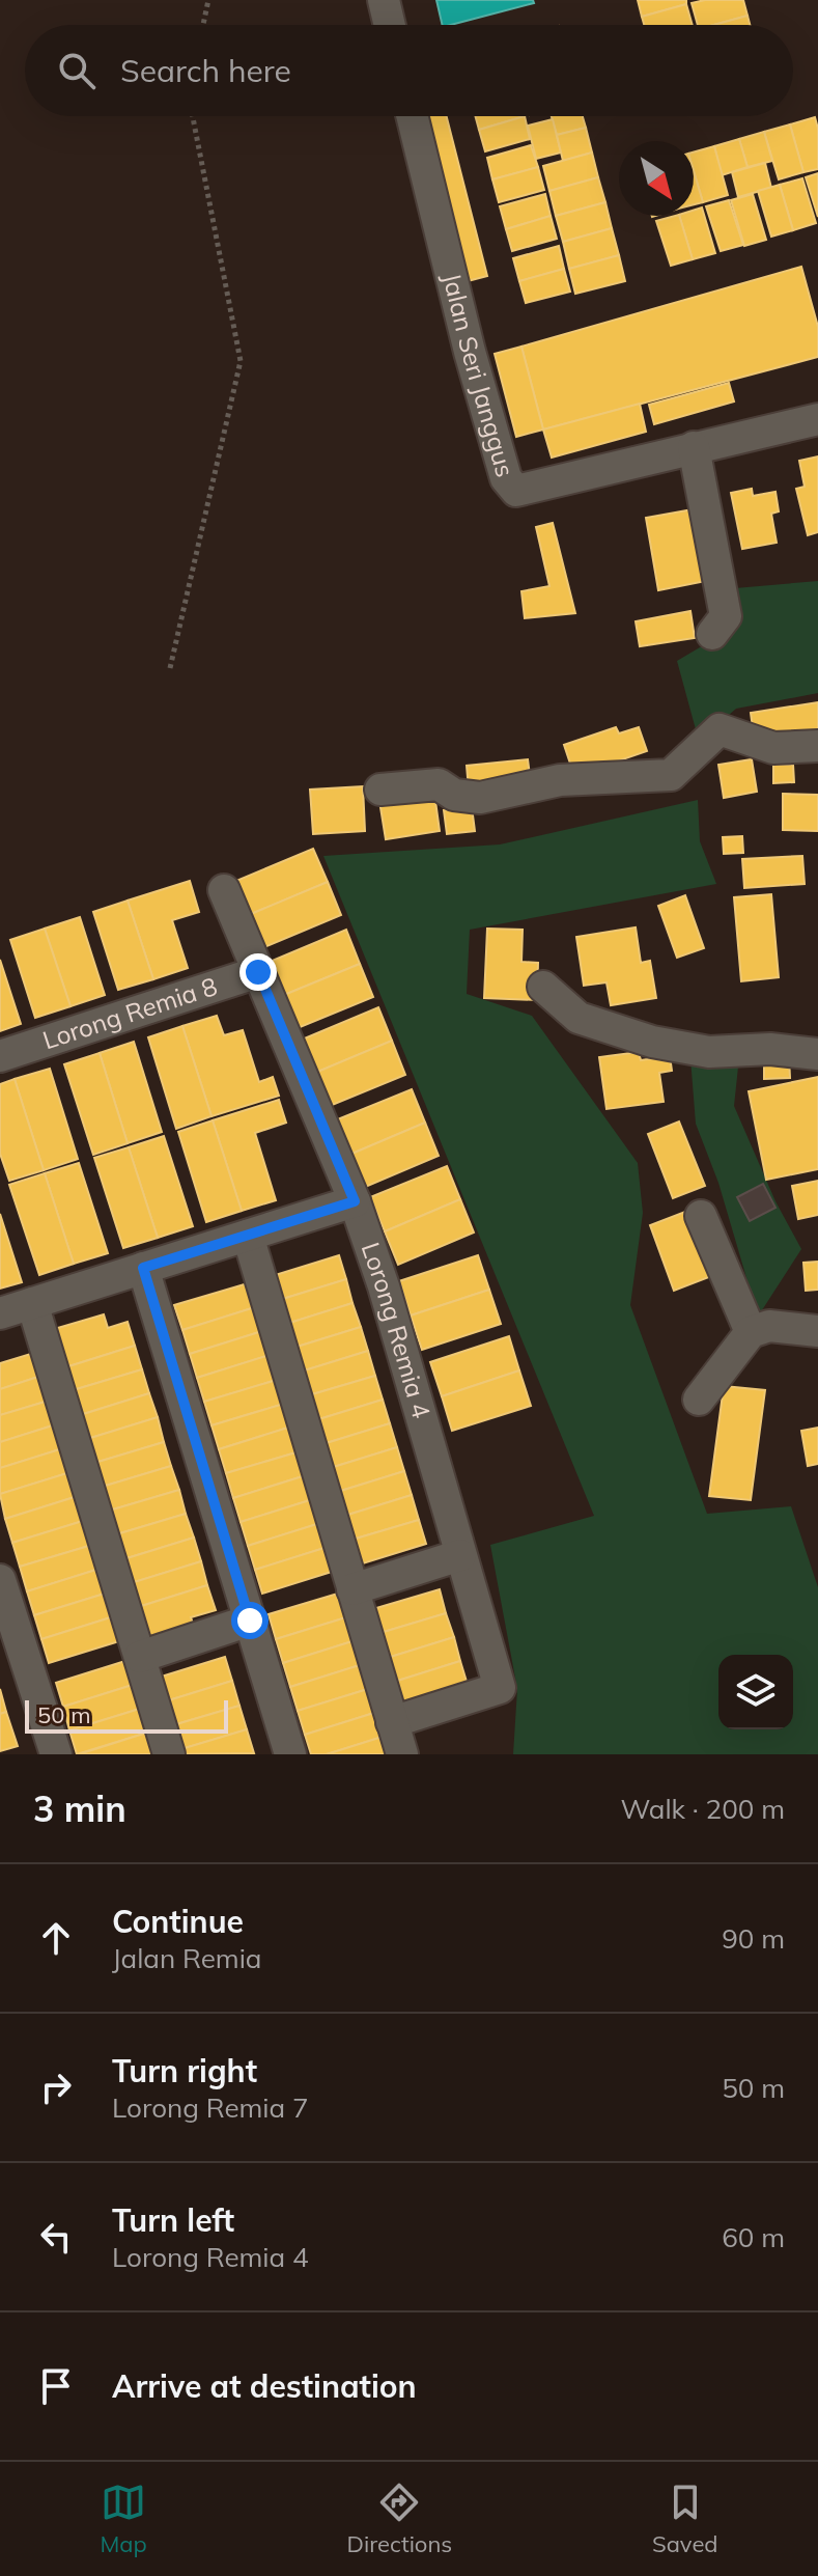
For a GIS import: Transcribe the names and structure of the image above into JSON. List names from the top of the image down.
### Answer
{
  "streets": {
    "street": ["Jalan Seri Janggus", "Lorong Remia 8", "Lorong Remia 4"]
  },
  "crossings": [
    ["Lorong Remia 8", "Lorong Remia 4"]
  ],
  "scale_bar": "50 m",
  "north": "bottom right",
  "page": {
    "search": "Search here",
    "scale": "50 m",
    "heading": ["3 min", "Walk · 200 m"],
    "list": [
      ["Continue", "Jalan Remia", "90 m"],
      ["Turn right", "Lorong Remia 7", "50 m"],
      ["Turn left", "Lorong Remia 4", "60 m"],
      "Arrive at destination"
    ],
    "nav": ["Map", "Directions", "Saved"]
  }
}
